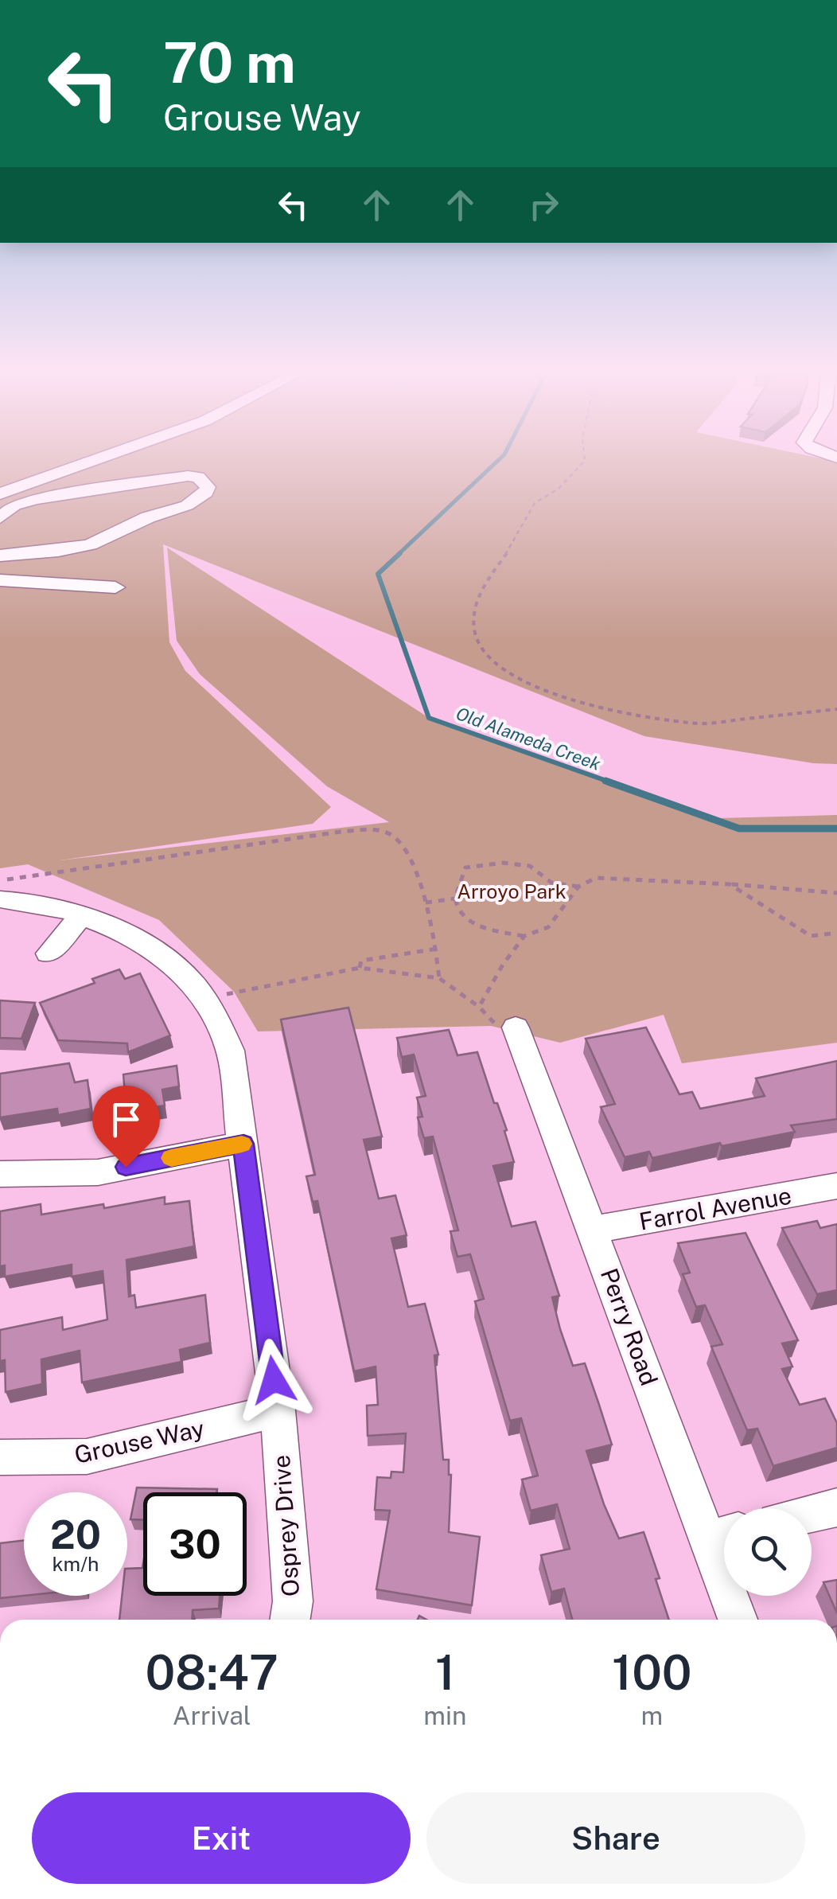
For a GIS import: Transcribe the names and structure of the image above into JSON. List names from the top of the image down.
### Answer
{
  "streets": {
    "street": [
      "Farrol Avenue",
      "Perry Road",
      "Grouse Way",
      "Osprey Drive"
    ]
  },
  "crossings": [
    ["Farrol Avenue", "Perry Road"],
    ["Grouse Way", "Osprey Drive"]
  ],
  "water": ["Old Alameda Creek"],
  "parks": ["Arroyo Park"],
  "page": {
    "turn": ["70 m", "Grouse Way"],
    "speed": "20 km/h",
    "limit": "30",
    "eta": [
      "08:47",
      "Arrival",
      "1",
      "min",
      "100",
      "m"
    ],
    "buttons": ["Exit", "Share"]
  }
}
